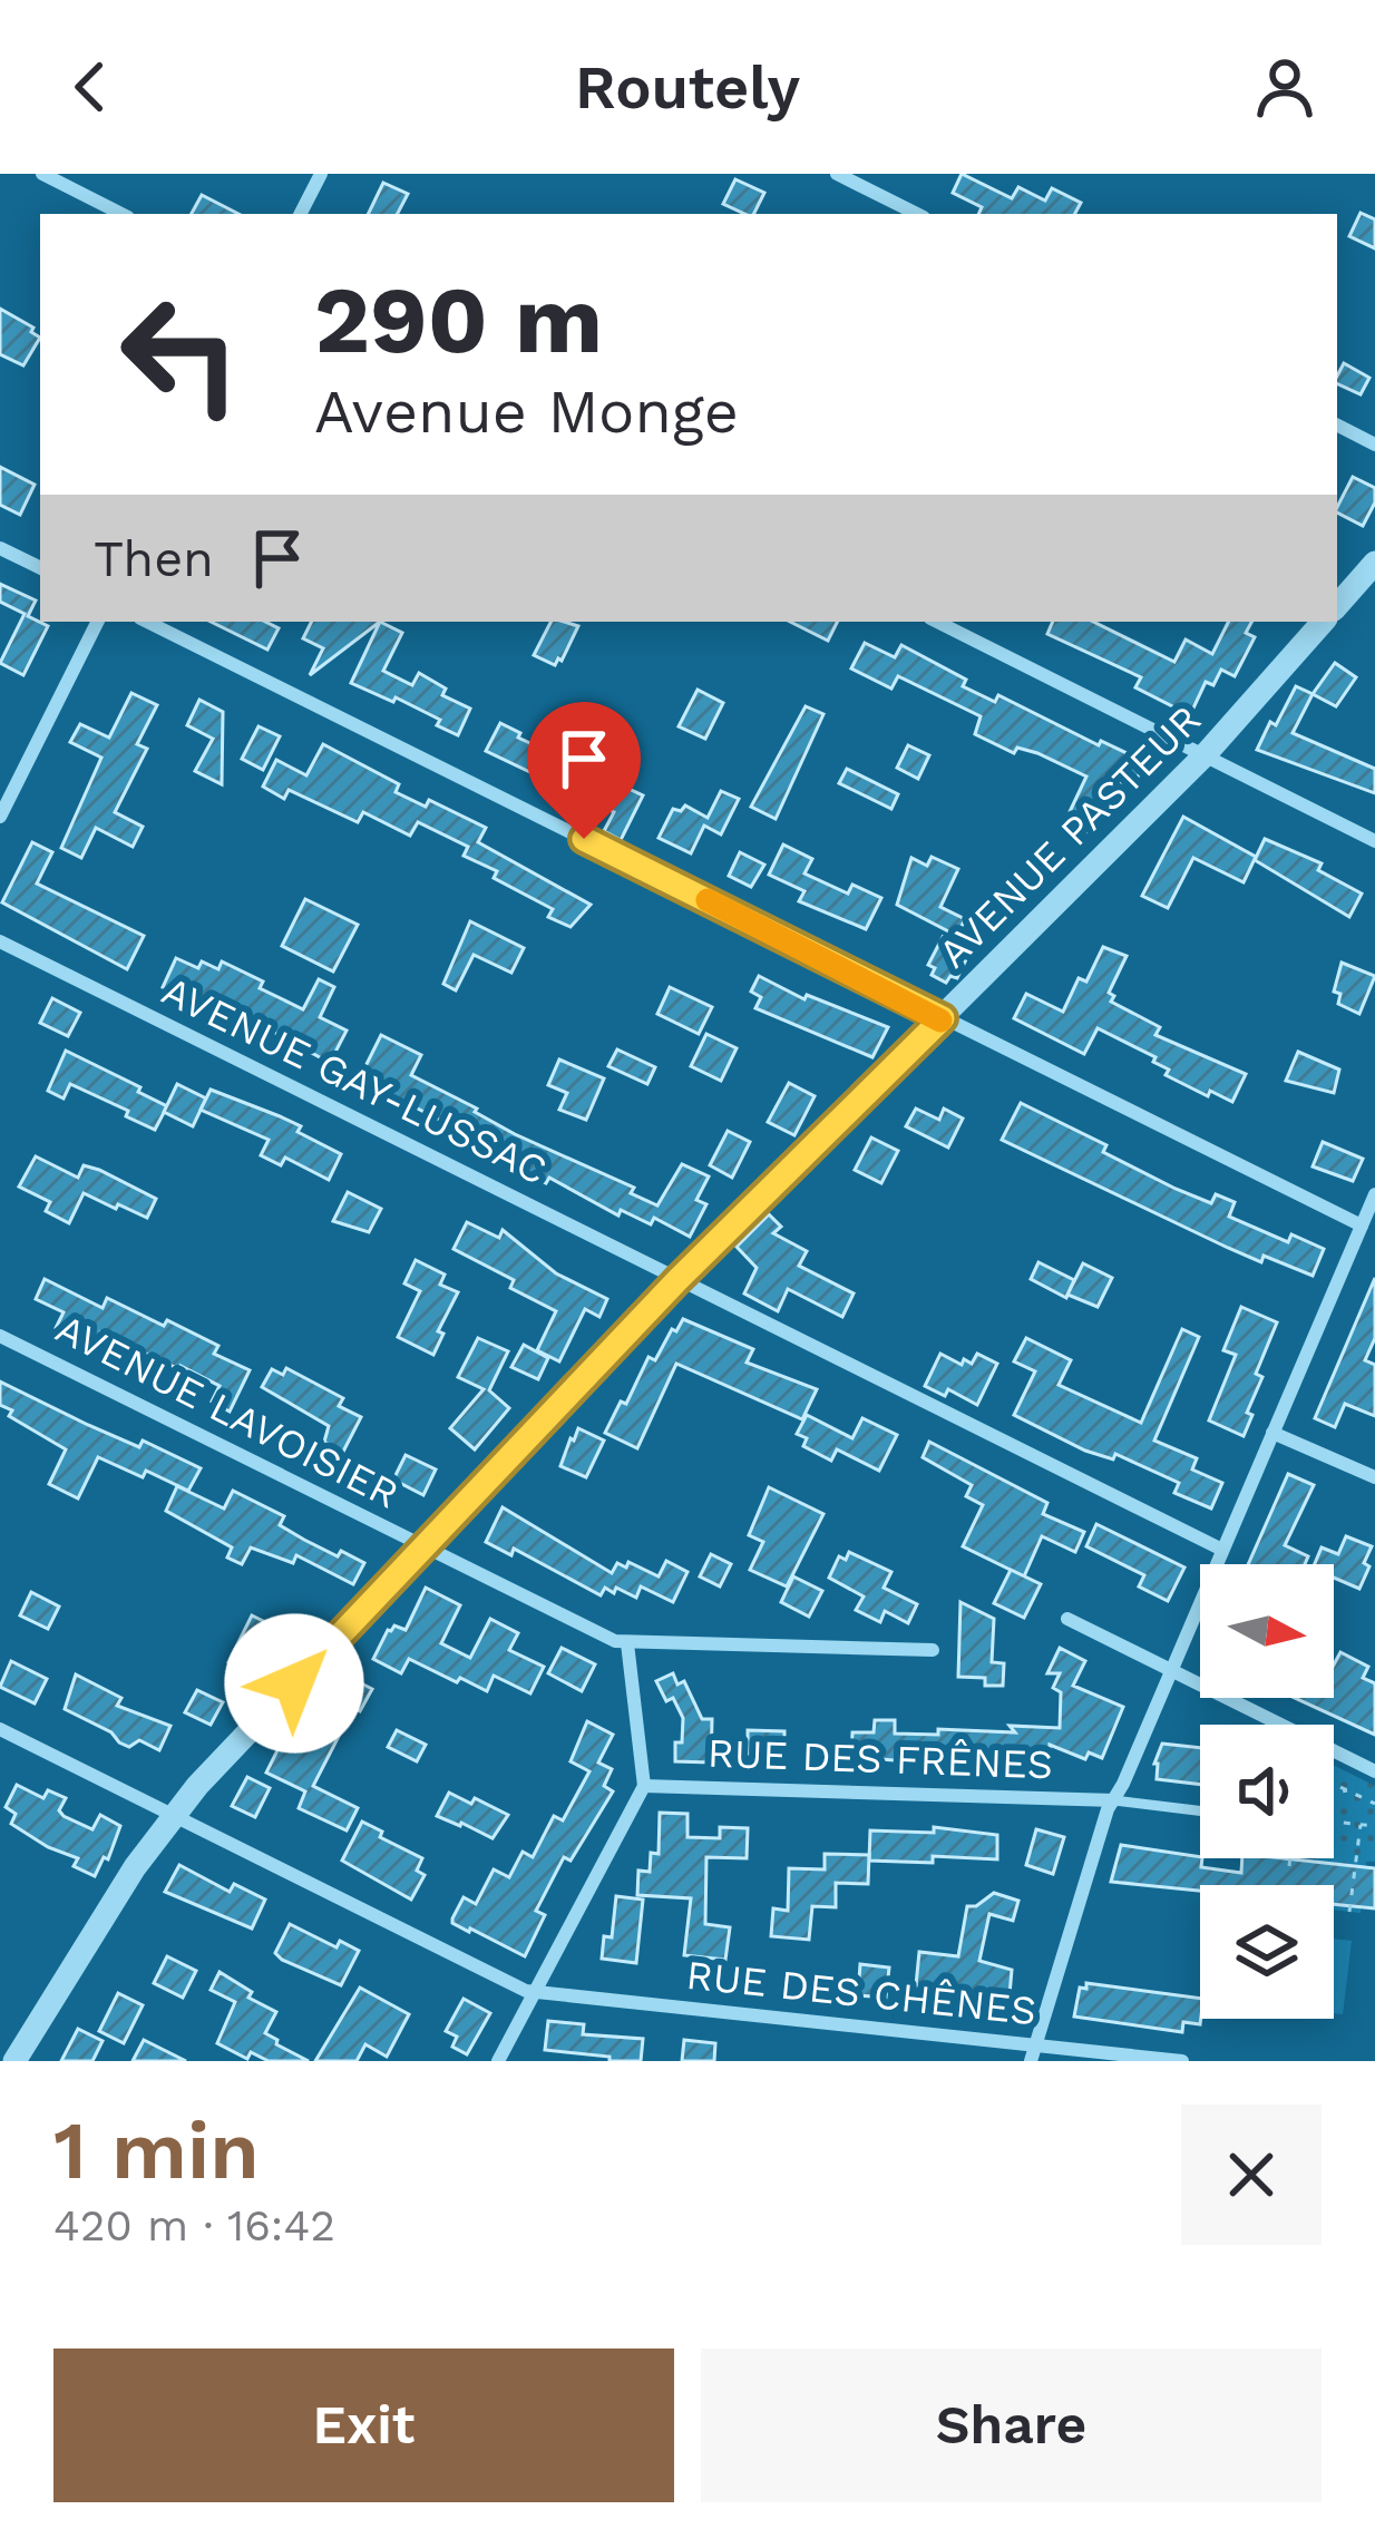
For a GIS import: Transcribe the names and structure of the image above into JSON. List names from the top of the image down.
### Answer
{
  "streets": {
    "street": [
      "AVENUE PASTEUR",
      "AVENUE GAY-LUSSAC",
      "AVENUE LAVOISIER",
      "RUE DES FRÊNES",
      "RUE DES CHÊNES"
    ]
  },
  "crossings": [
    ["AVENUE PASTEUR", "AVENUE GAY-LUSSAC"],
    ["AVENUE PASTEUR", "AVENUE LAVOISIER"]
  ],
  "north": "right",
  "page": {
    "header": "Routely",
    "turn": ["290 m", "Avenue Monge"],
    "then": "Then",
    "heading": ["1 min", "420 m · 16:42"],
    "buttons": ["Exit", "Share"]
  }
}
